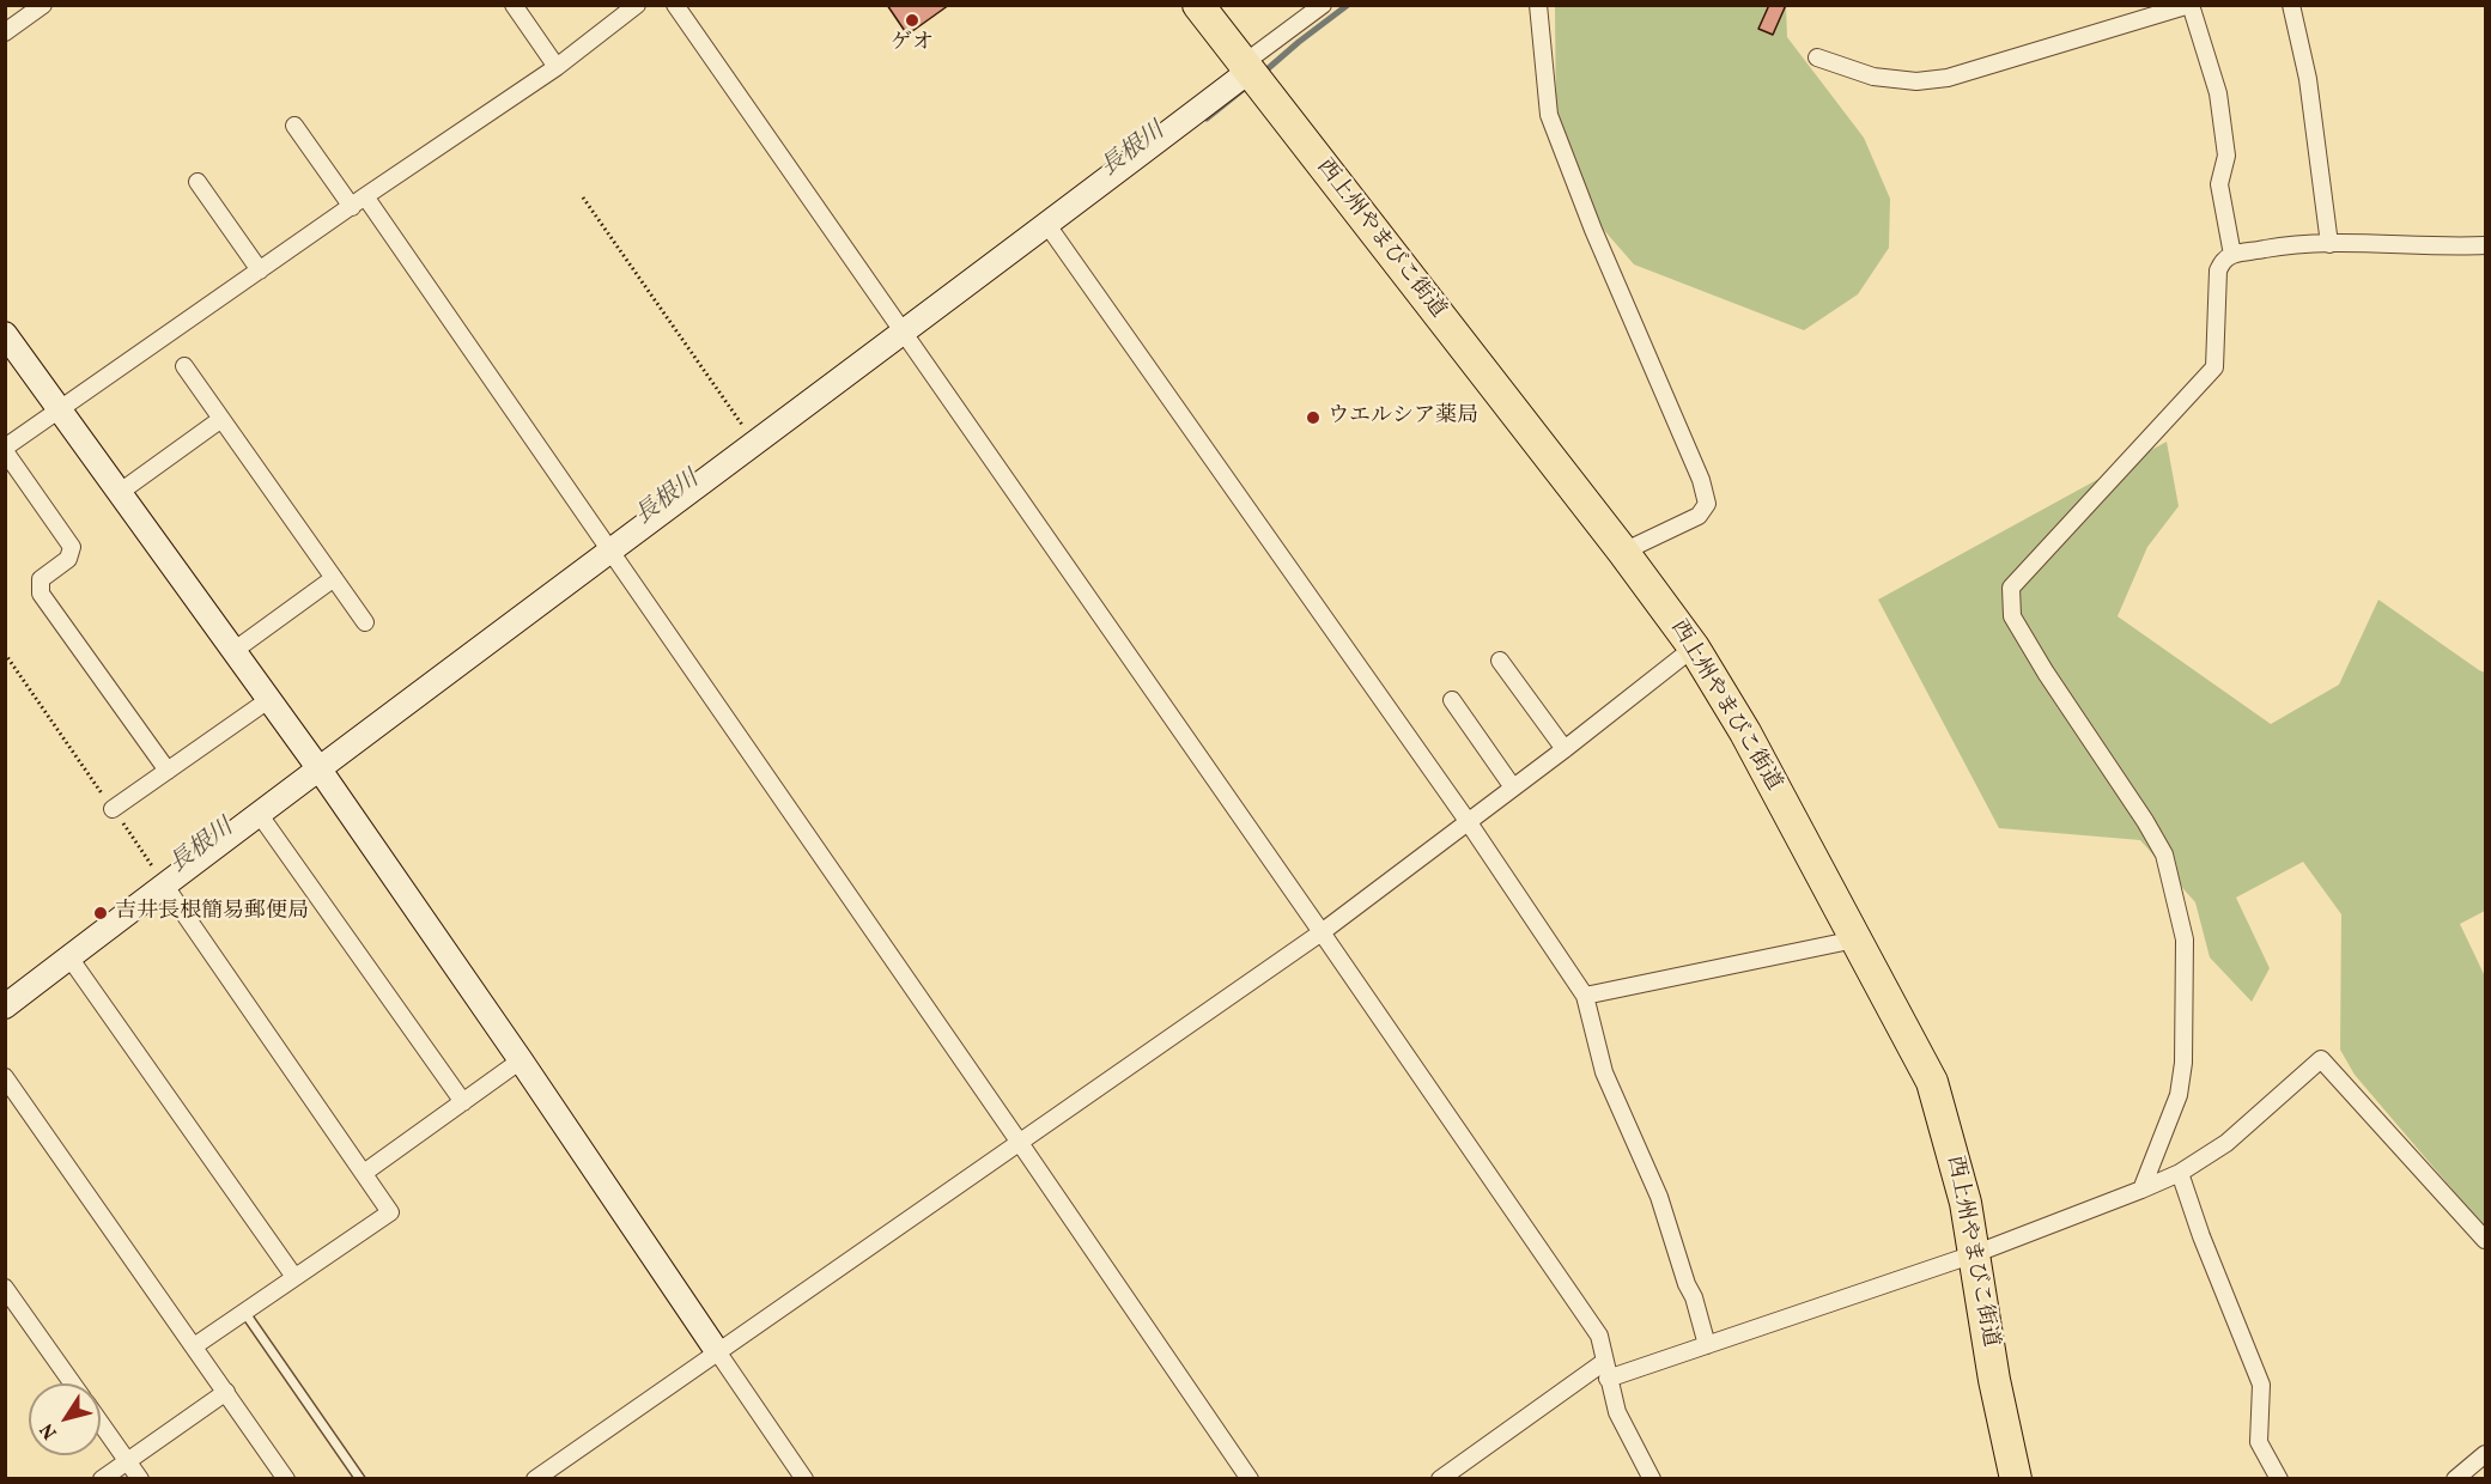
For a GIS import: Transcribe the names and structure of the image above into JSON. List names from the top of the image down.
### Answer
{
  "streets": {
    "highway": ["西上州やまびこ街道"]
  },
  "water": ["長根川"],
  "places": ["ゲオ", "ウエルシア薬局", "吉井長根簡易郵便局"],
  "north": "bottom left"
}
